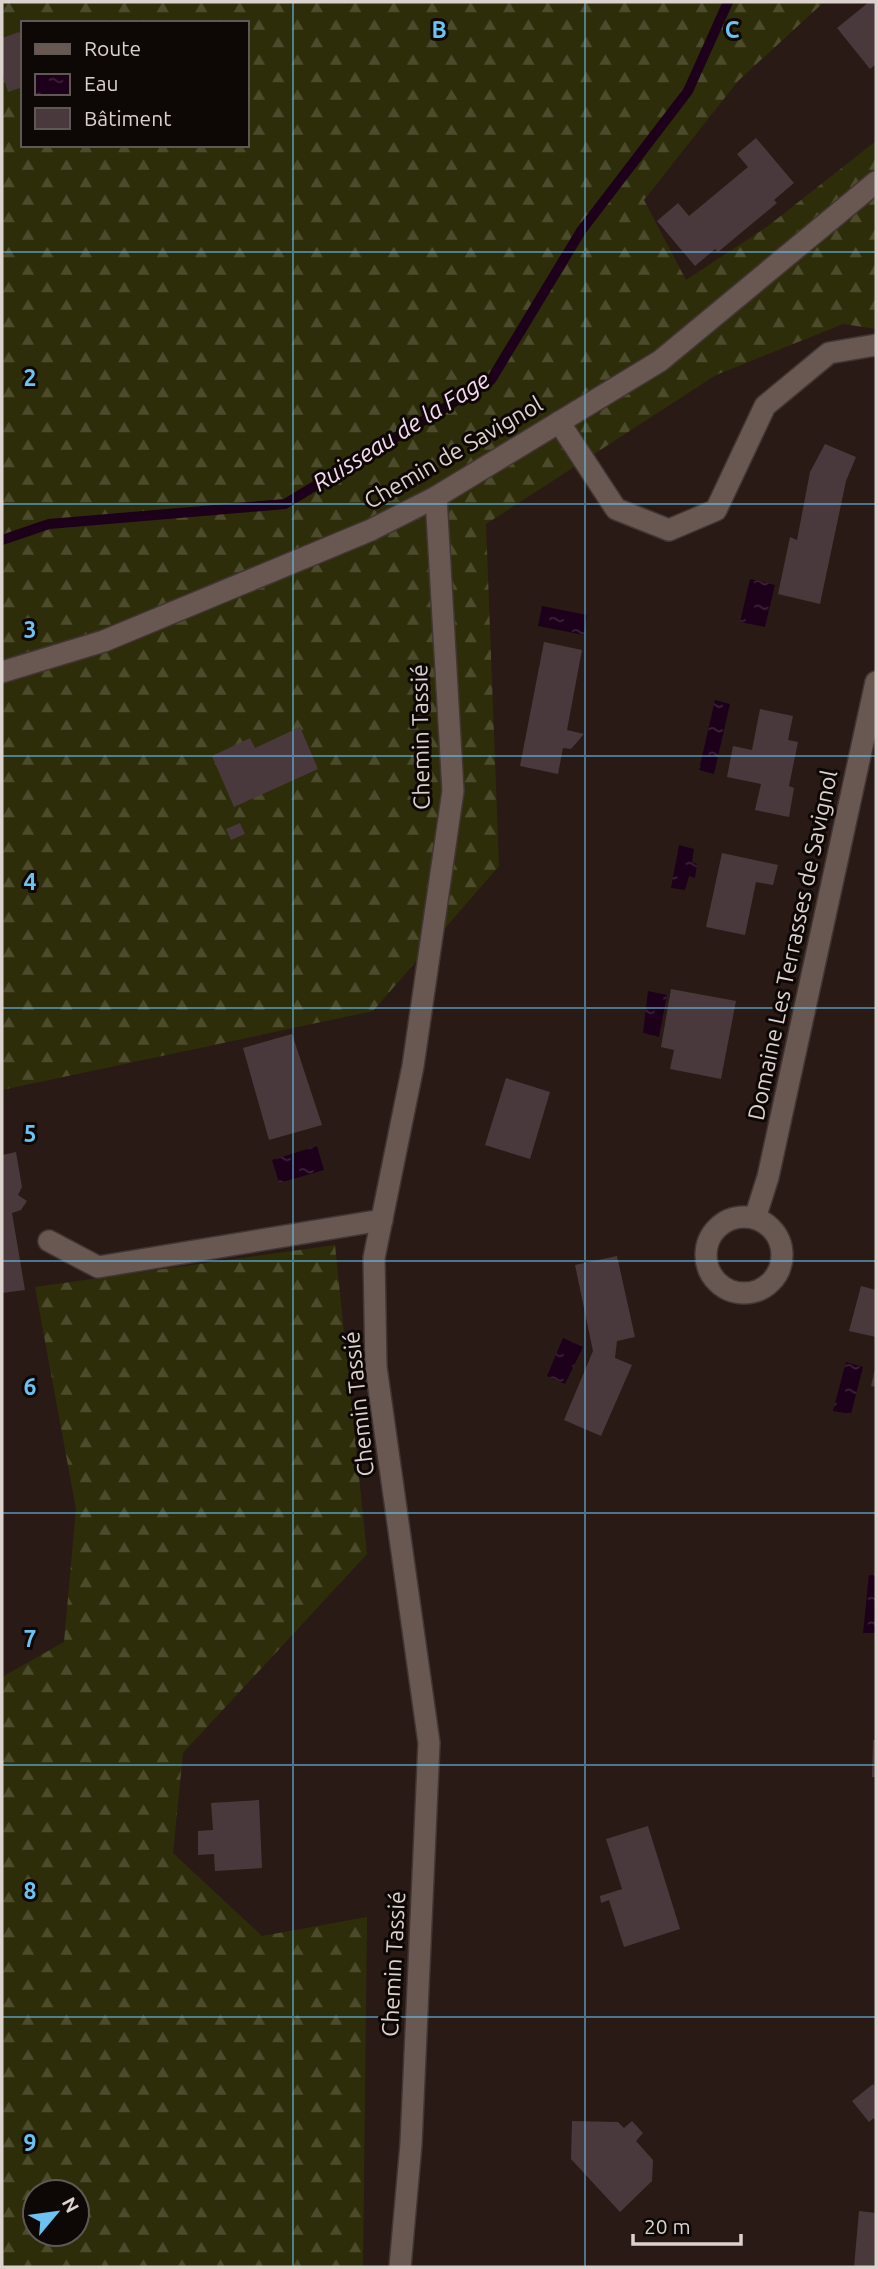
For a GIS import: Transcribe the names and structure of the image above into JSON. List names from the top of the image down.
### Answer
{
  "streets": {
    "street": ["Chemin de Savignol", "Chemin Tassié", "Domaine Les Terrasses de Savignol"]
  },
  "crossings": [
    ["Chemin de Savignol", "Chemin Tassié"]
  ],
  "water": ["Ruisseau de la Fage"],
  "legend": ["Route", "Eau", "Bâtiment"],
  "scale_bar": "20 m",
  "north": "top right",
  "grid": {
    "columns": ["B", "C"],
    "rows": [
      "2",
      "3",
      "4",
      "5",
      "6",
      "7",
      "8",
      "9"
    ]
  }
}
